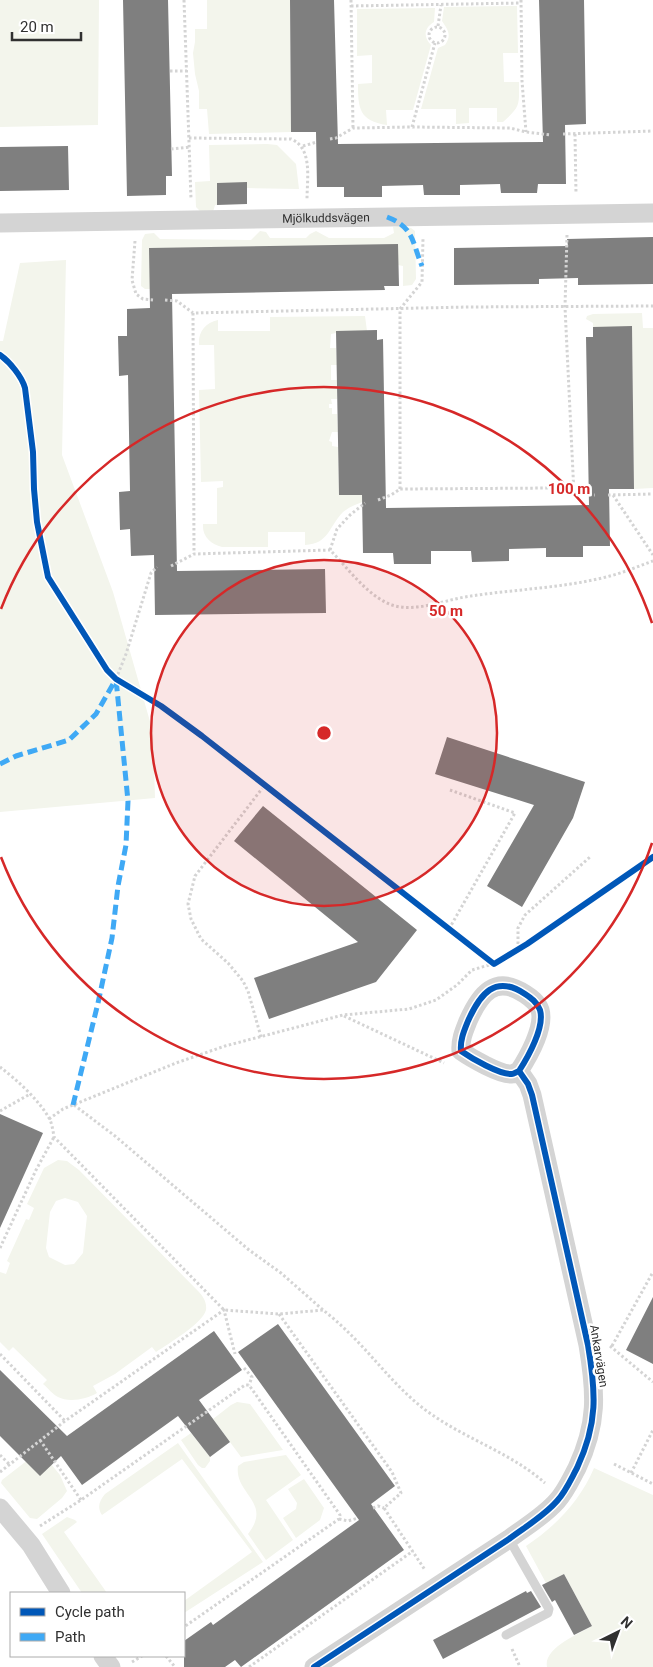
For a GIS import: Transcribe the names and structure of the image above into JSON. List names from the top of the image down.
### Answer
{
  "streets": {
    "street": ["Mjölkuddsvägen", "Ankarvägen"]
  },
  "legend": ["Cycle path", "Path"],
  "scale_bar": "20 m",
  "north": "top right",
  "rings": ["100 m", "50 m"]
}
